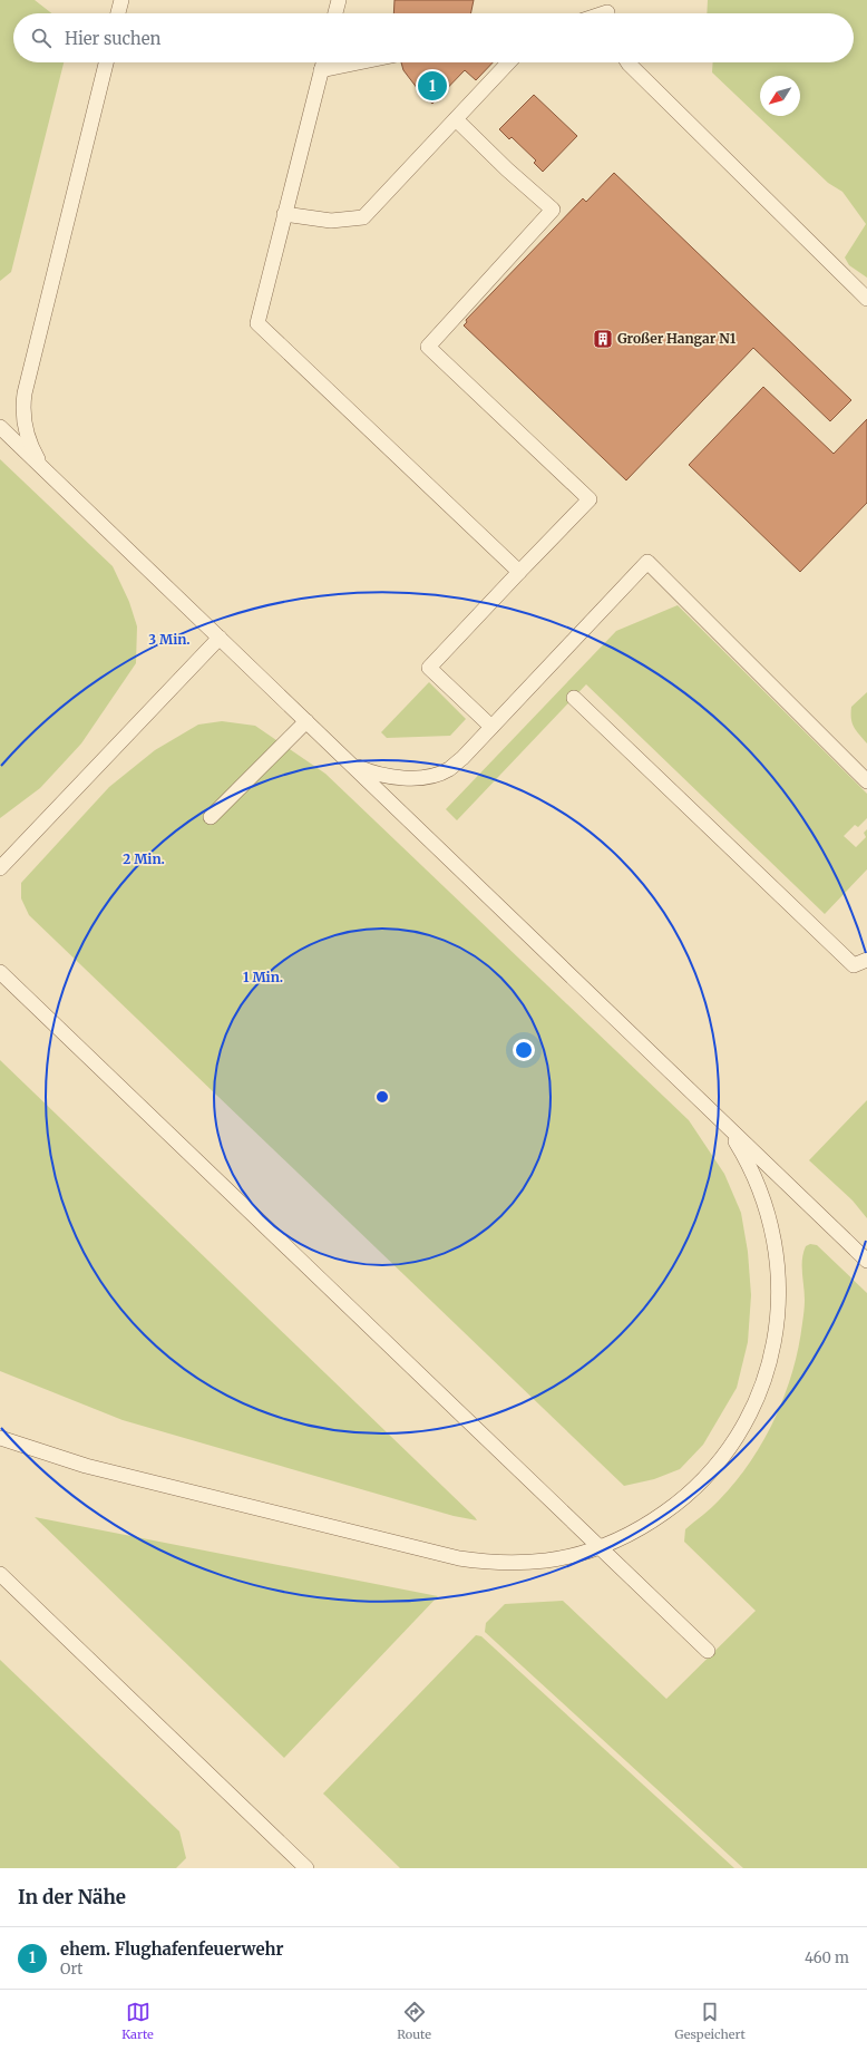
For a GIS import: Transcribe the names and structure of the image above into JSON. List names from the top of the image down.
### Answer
{
  "places": {
    "building": ["Großer Hangar N1"]
  },
  "north": "bottom left",
  "page": {
    "search": "Hier suchen",
    "pins": "1",
    "heading": "In der Nähe",
    "list": [
      {
        "mark": "1",
        "name": "ehem. Flughafenfeuerwehr",
        "note": "Ort",
        "value": "460 m"
      }
    ],
    "nav": ["Karte", "Route", "Gespeichert"]
  },
  "rings": ["3 Min.", "2 Min.", "1 Min."]
}
